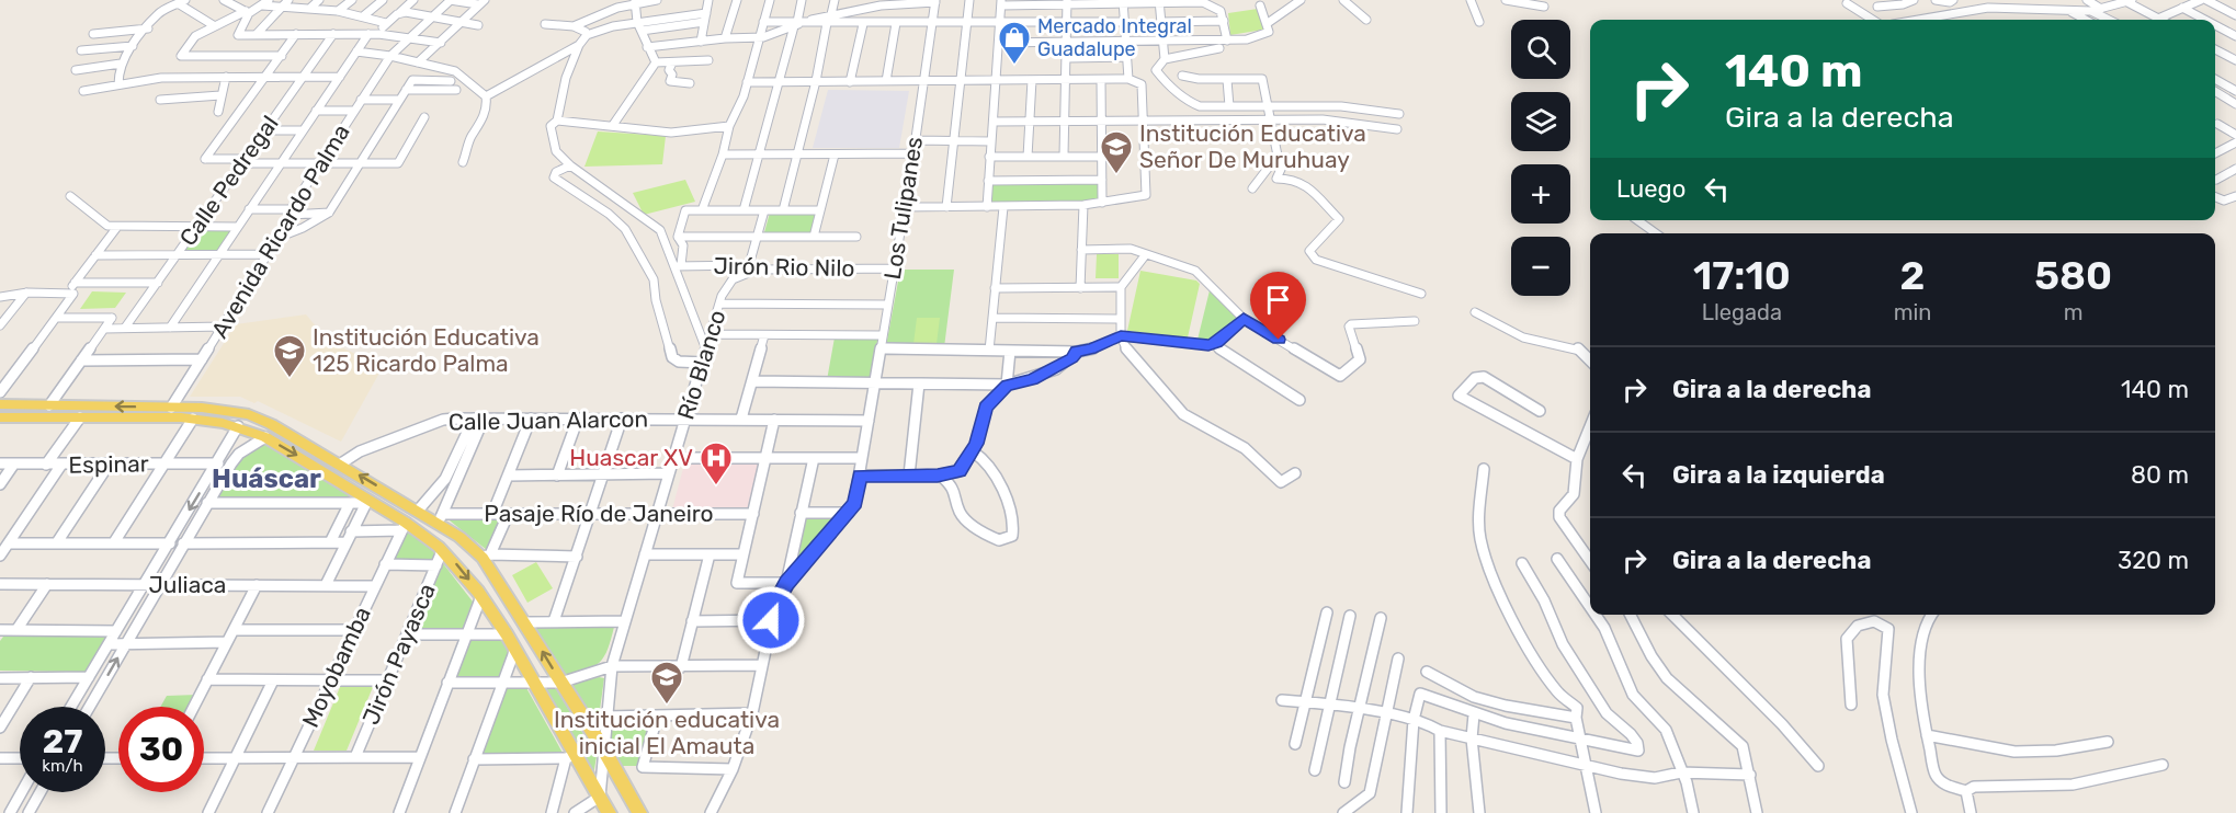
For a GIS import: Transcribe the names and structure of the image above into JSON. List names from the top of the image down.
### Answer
{
  "streets": {
    "street": [
      "Calle Pedregal",
      "Los Tulipanes",
      "Avenida Ricardo Palma",
      "Jirón Rio Nilo",
      "Río Blanco",
      "Calle Juan Alarcon",
      "Espinar",
      "Pasaje Río de Janeiro",
      "Juliaca",
      "Jirón Payasca",
      "Moyobamba"
    ]
  },
  "crossings": [
    ["Los Tulipanes", "Jirón Rio Nilo"],
    ["Los Tulipanes", "Calle Juan Alarcon"],
    ["Jirón Rio Nilo", "Río Blanco"],
    ["Río Blanco", "Calle Juan Alarcon"],
    ["Río Blanco", "Pasaje Río de Janeiro"],
    ["Juliaca", "Moyobamba"]
  ],
  "districts": ["Huáscar"],
  "places": {
    "shop": ["Mercado Integral Guadalupe"],
    "school or university": ["Institución Educativa Señor De Muruhuay", "Institución Educativa 125 Ricardo Palma", "Institución educativa inicial El Amauta"],
    "hospital": ["Huascar XV"]
  },
  "page": {
    "map_buttons": ["+", "−"],
    "turn": ["140 m", "Gira a la derecha"],
    "then": "Luego",
    "eta": [
      "17:10",
      "Llegada",
      "2",
      "min",
      "580",
      "m"
    ],
    "list": [
      {
        "name": "Gira a la derecha",
        "value": "140 m"
      },
      {
        "name": "Gira a la izquierda",
        "value": "80 m"
      },
      {
        "name": "Gira a la derecha",
        "value": "320 m"
      }
    ],
    "speed": "27 km/h",
    "limit": "30"
  }
}
